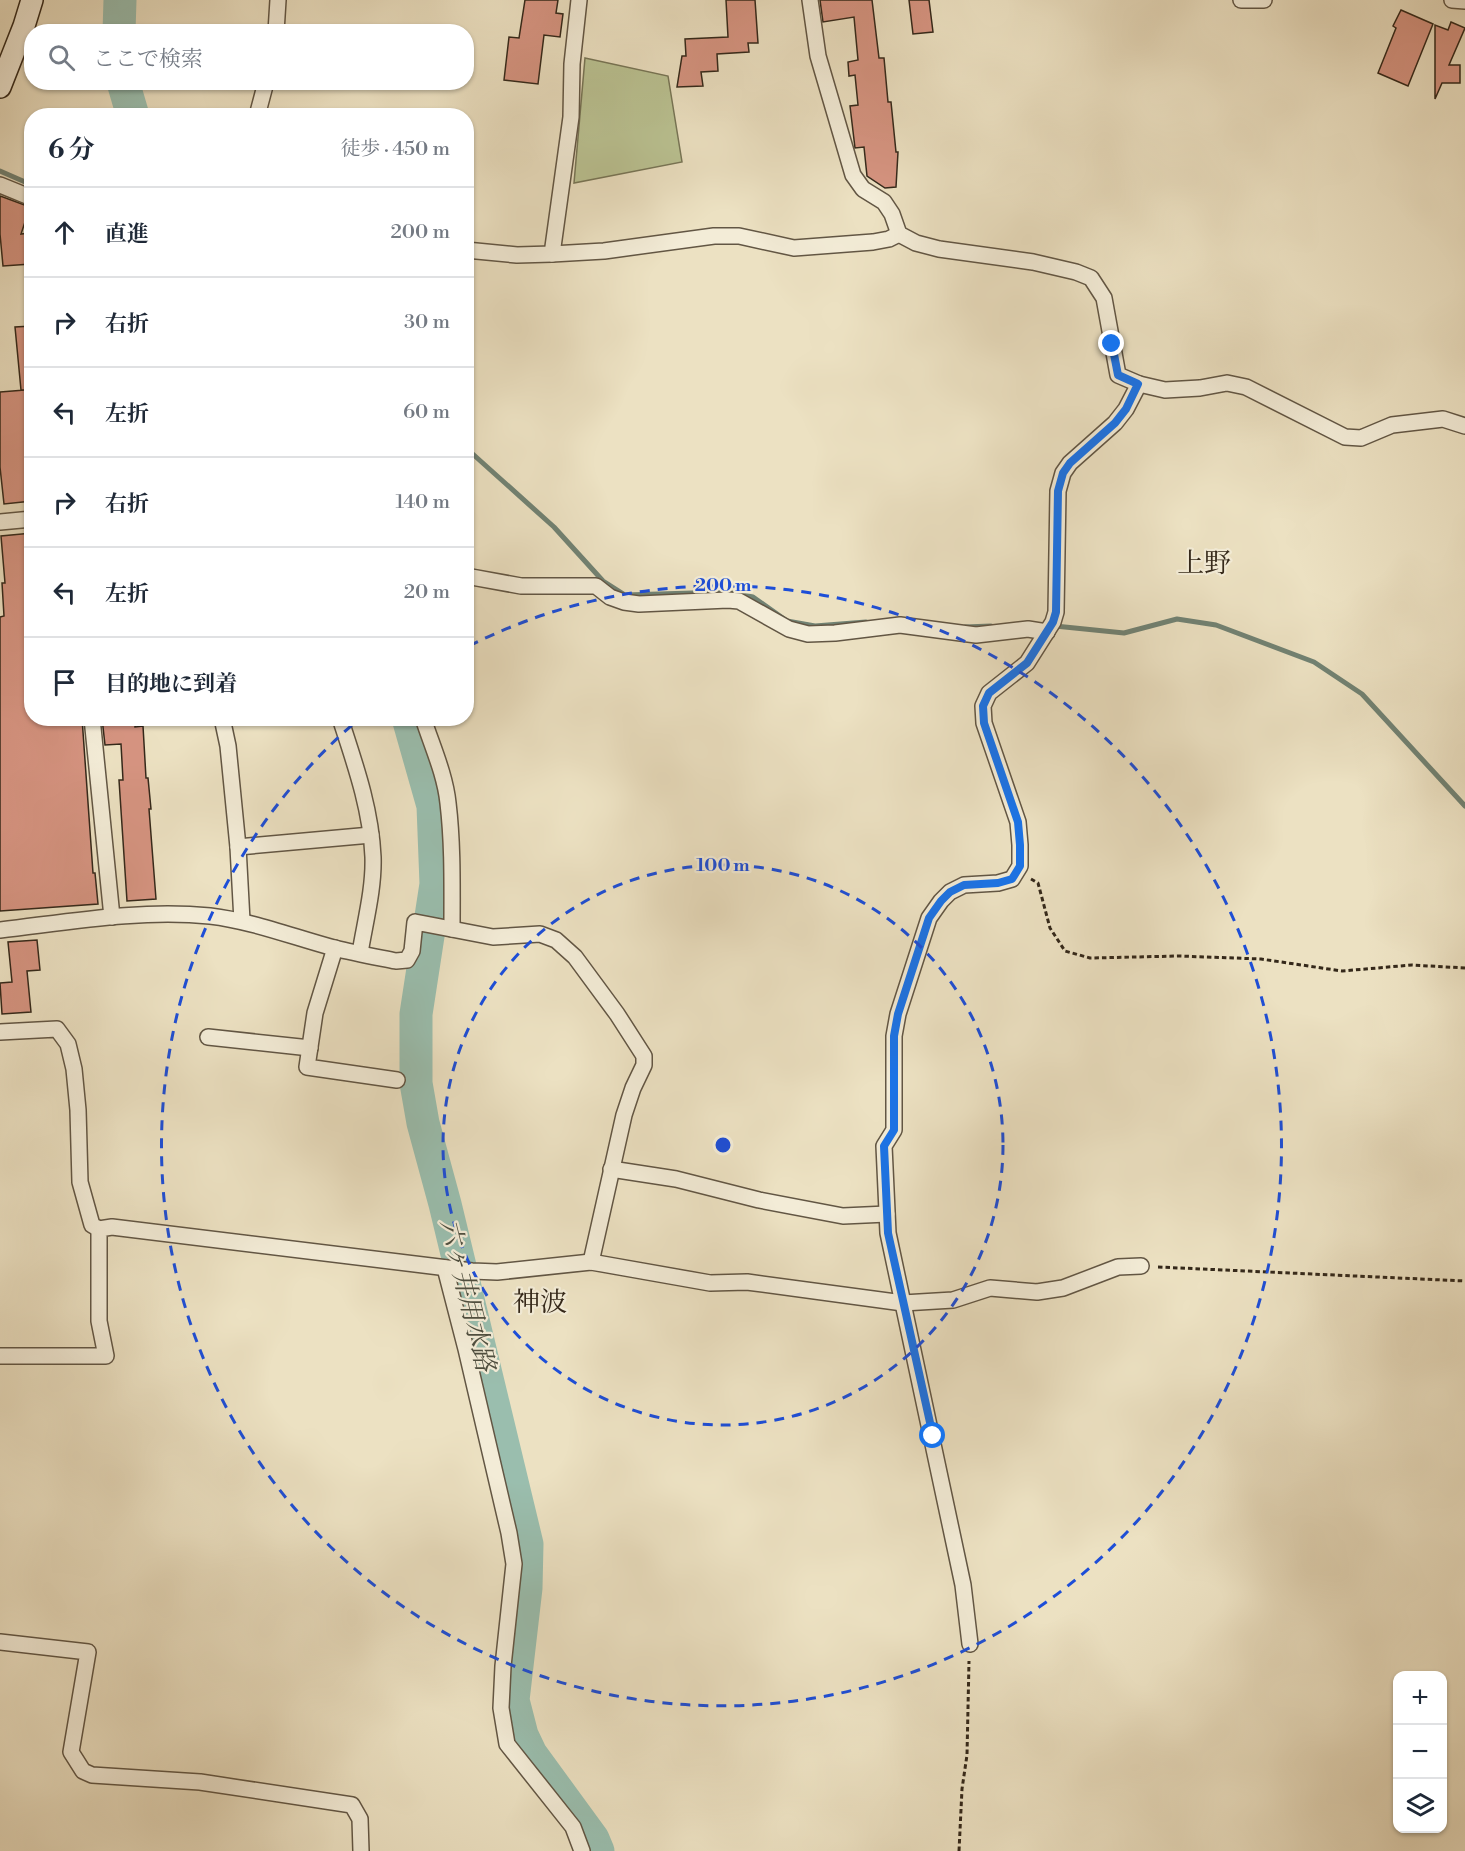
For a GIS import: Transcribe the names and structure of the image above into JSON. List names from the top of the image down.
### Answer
{
  "districts": ["上野", "神波"],
  "water": ["六ヶ井用水路"],
  "page": {
    "search": "ここで検索",
    "heading": ["6 分", "徒歩 · 450 m"],
    "list": [
      ["直進", "200 m"],
      ["右折", "30 m"],
      ["左折", "60 m"],
      ["右折", "140 m"],
      ["左折", "20 m"],
      "目的地に到着"
    ],
    "map_buttons": ["+", "−"]
  },
  "rings": ["200 m", "100 m"]
}
